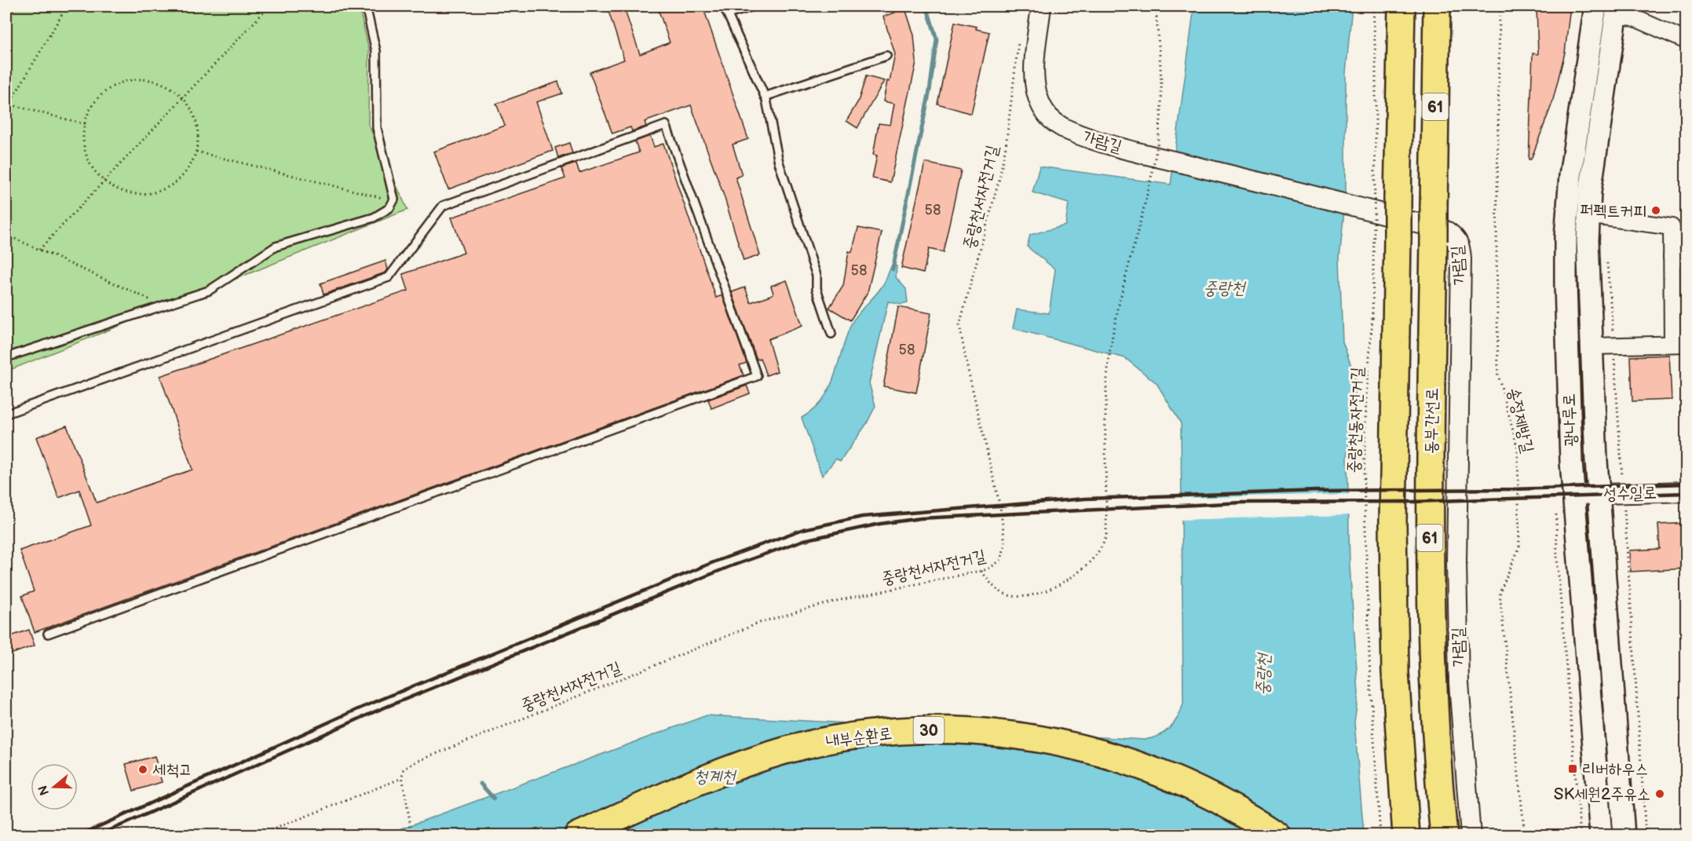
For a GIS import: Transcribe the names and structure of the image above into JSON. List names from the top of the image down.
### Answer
{
  "streets": {
    "highway": [
      "61",
      "동부간선로",
      "30",
      "내부순환로"
    ],
    "main road": ["광나루로"],
    "street": ["가람길", "성수일로"],
    "path": ["중랑천서자전거길", "중랑천동자전거길", "송정제방길"]
  },
  "crossings": [
    ["광나루로", "성수일로"]
  ],
  "water": ["중랑천", "청계천"],
  "places": {
    "other": ["퍼펙트커피", "세척고", "SK세원2주유소"],
    "transit": ["리버하우스"]
  },
  "house_numbers": ["58", "58", "58"],
  "north": "left"
}
